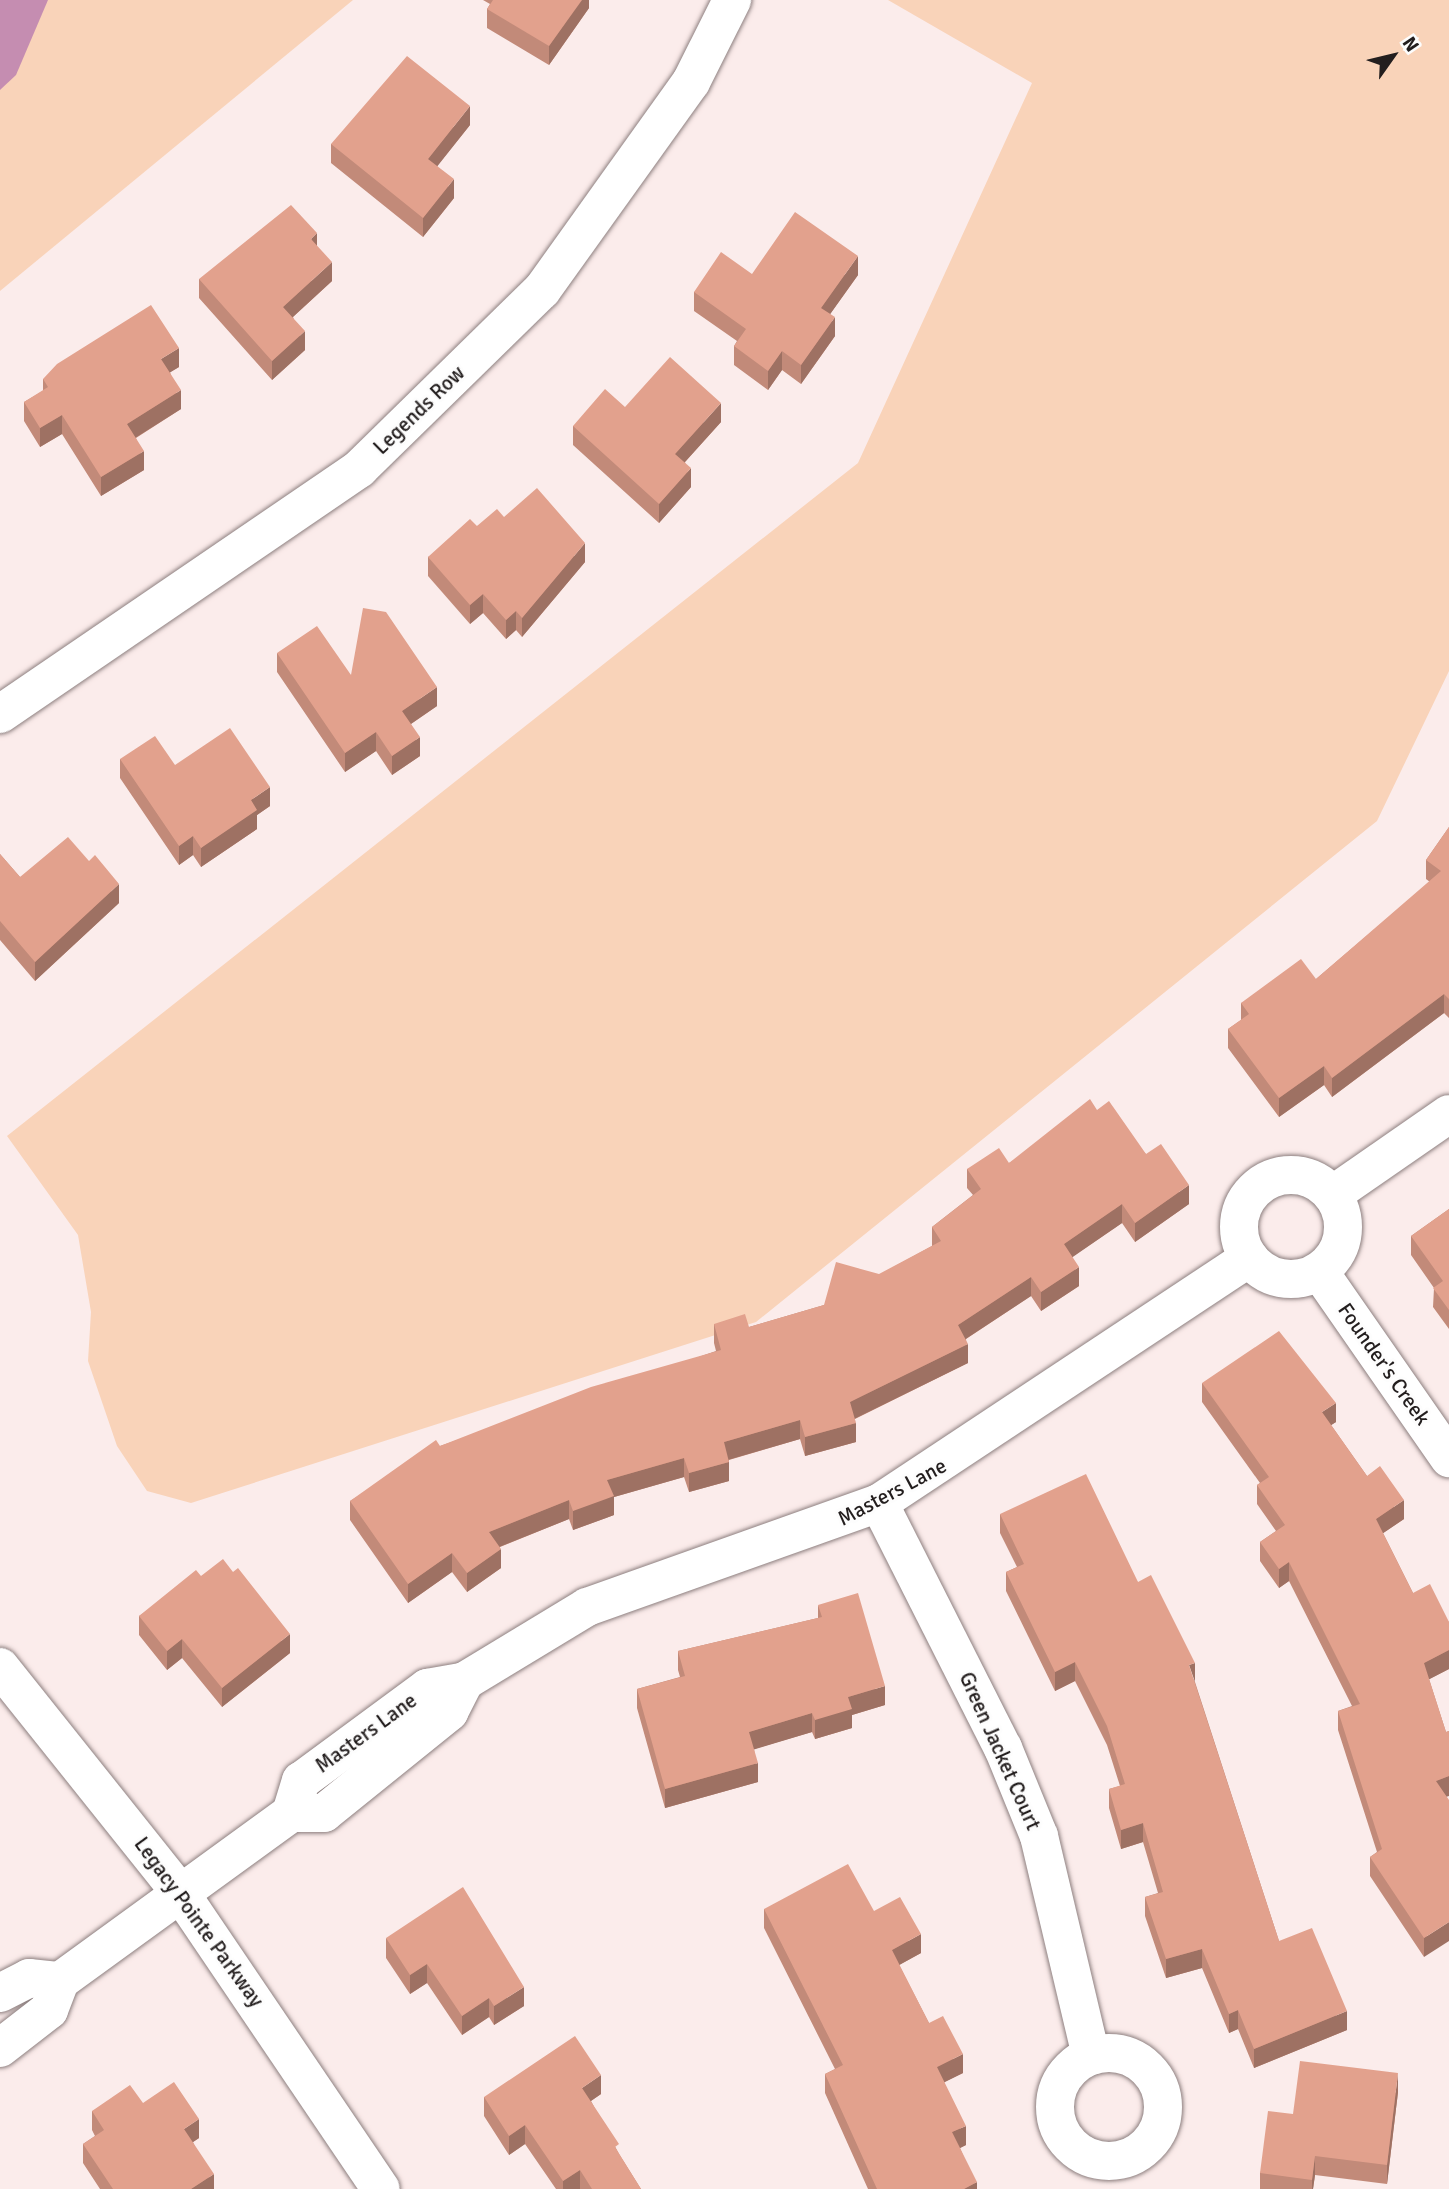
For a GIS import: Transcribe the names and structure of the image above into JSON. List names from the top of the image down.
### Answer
{
  "streets": {
    "street": [
      "Legends Row",
      "Founder's Creek",
      "Masters Lane",
      "Green Jacket Court",
      "Legacy Pointe Parkway"
    ]
  },
  "crossings": [
    ["Founder's Creek", "Masters Lane"],
    ["Masters Lane", "Green Jacket Court"],
    ["Masters Lane", "Legacy Pointe Parkway"]
  ],
  "north": "top right"
}
